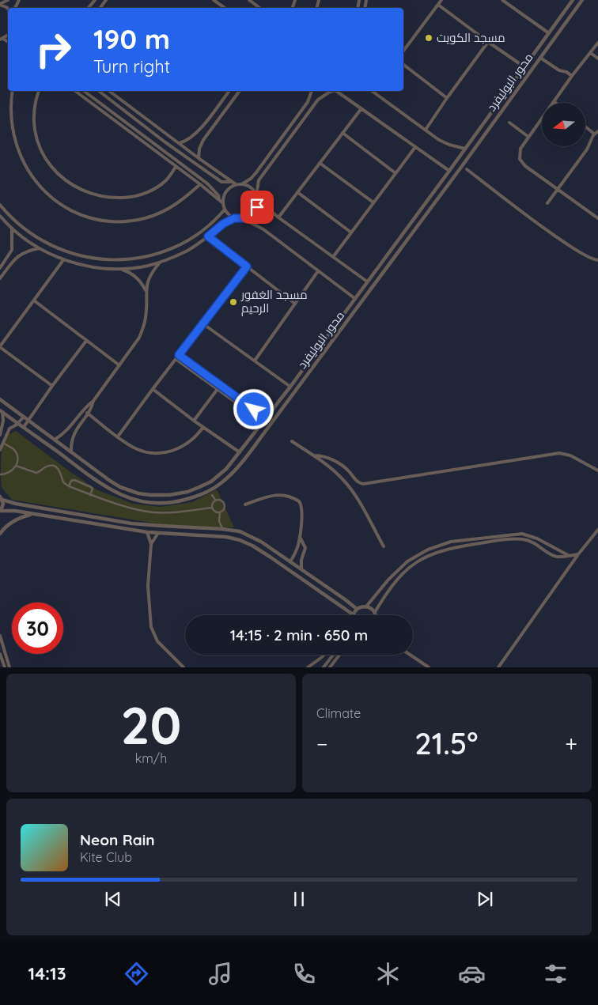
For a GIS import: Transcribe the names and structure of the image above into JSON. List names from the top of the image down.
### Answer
{
  "streets": {
    "street": ["محور البوليفرد"]
  },
  "places": ["مسجد الكويت", "مسجد الغفور الرحيم"],
  "north": "left",
  "page": {
    "turn": ["190 m", "Turn right"],
    "limit": "30",
    "trip": "14:15 · 2 min · 650 m",
    "tile": [
      ["20", "km/h"],
      "Climate"
    ],
    "heat": ["−", "21.5°", "+"],
    "song": ["Neon Rain", "Kite Club"],
    "tabs": "14:13"
  }
}
